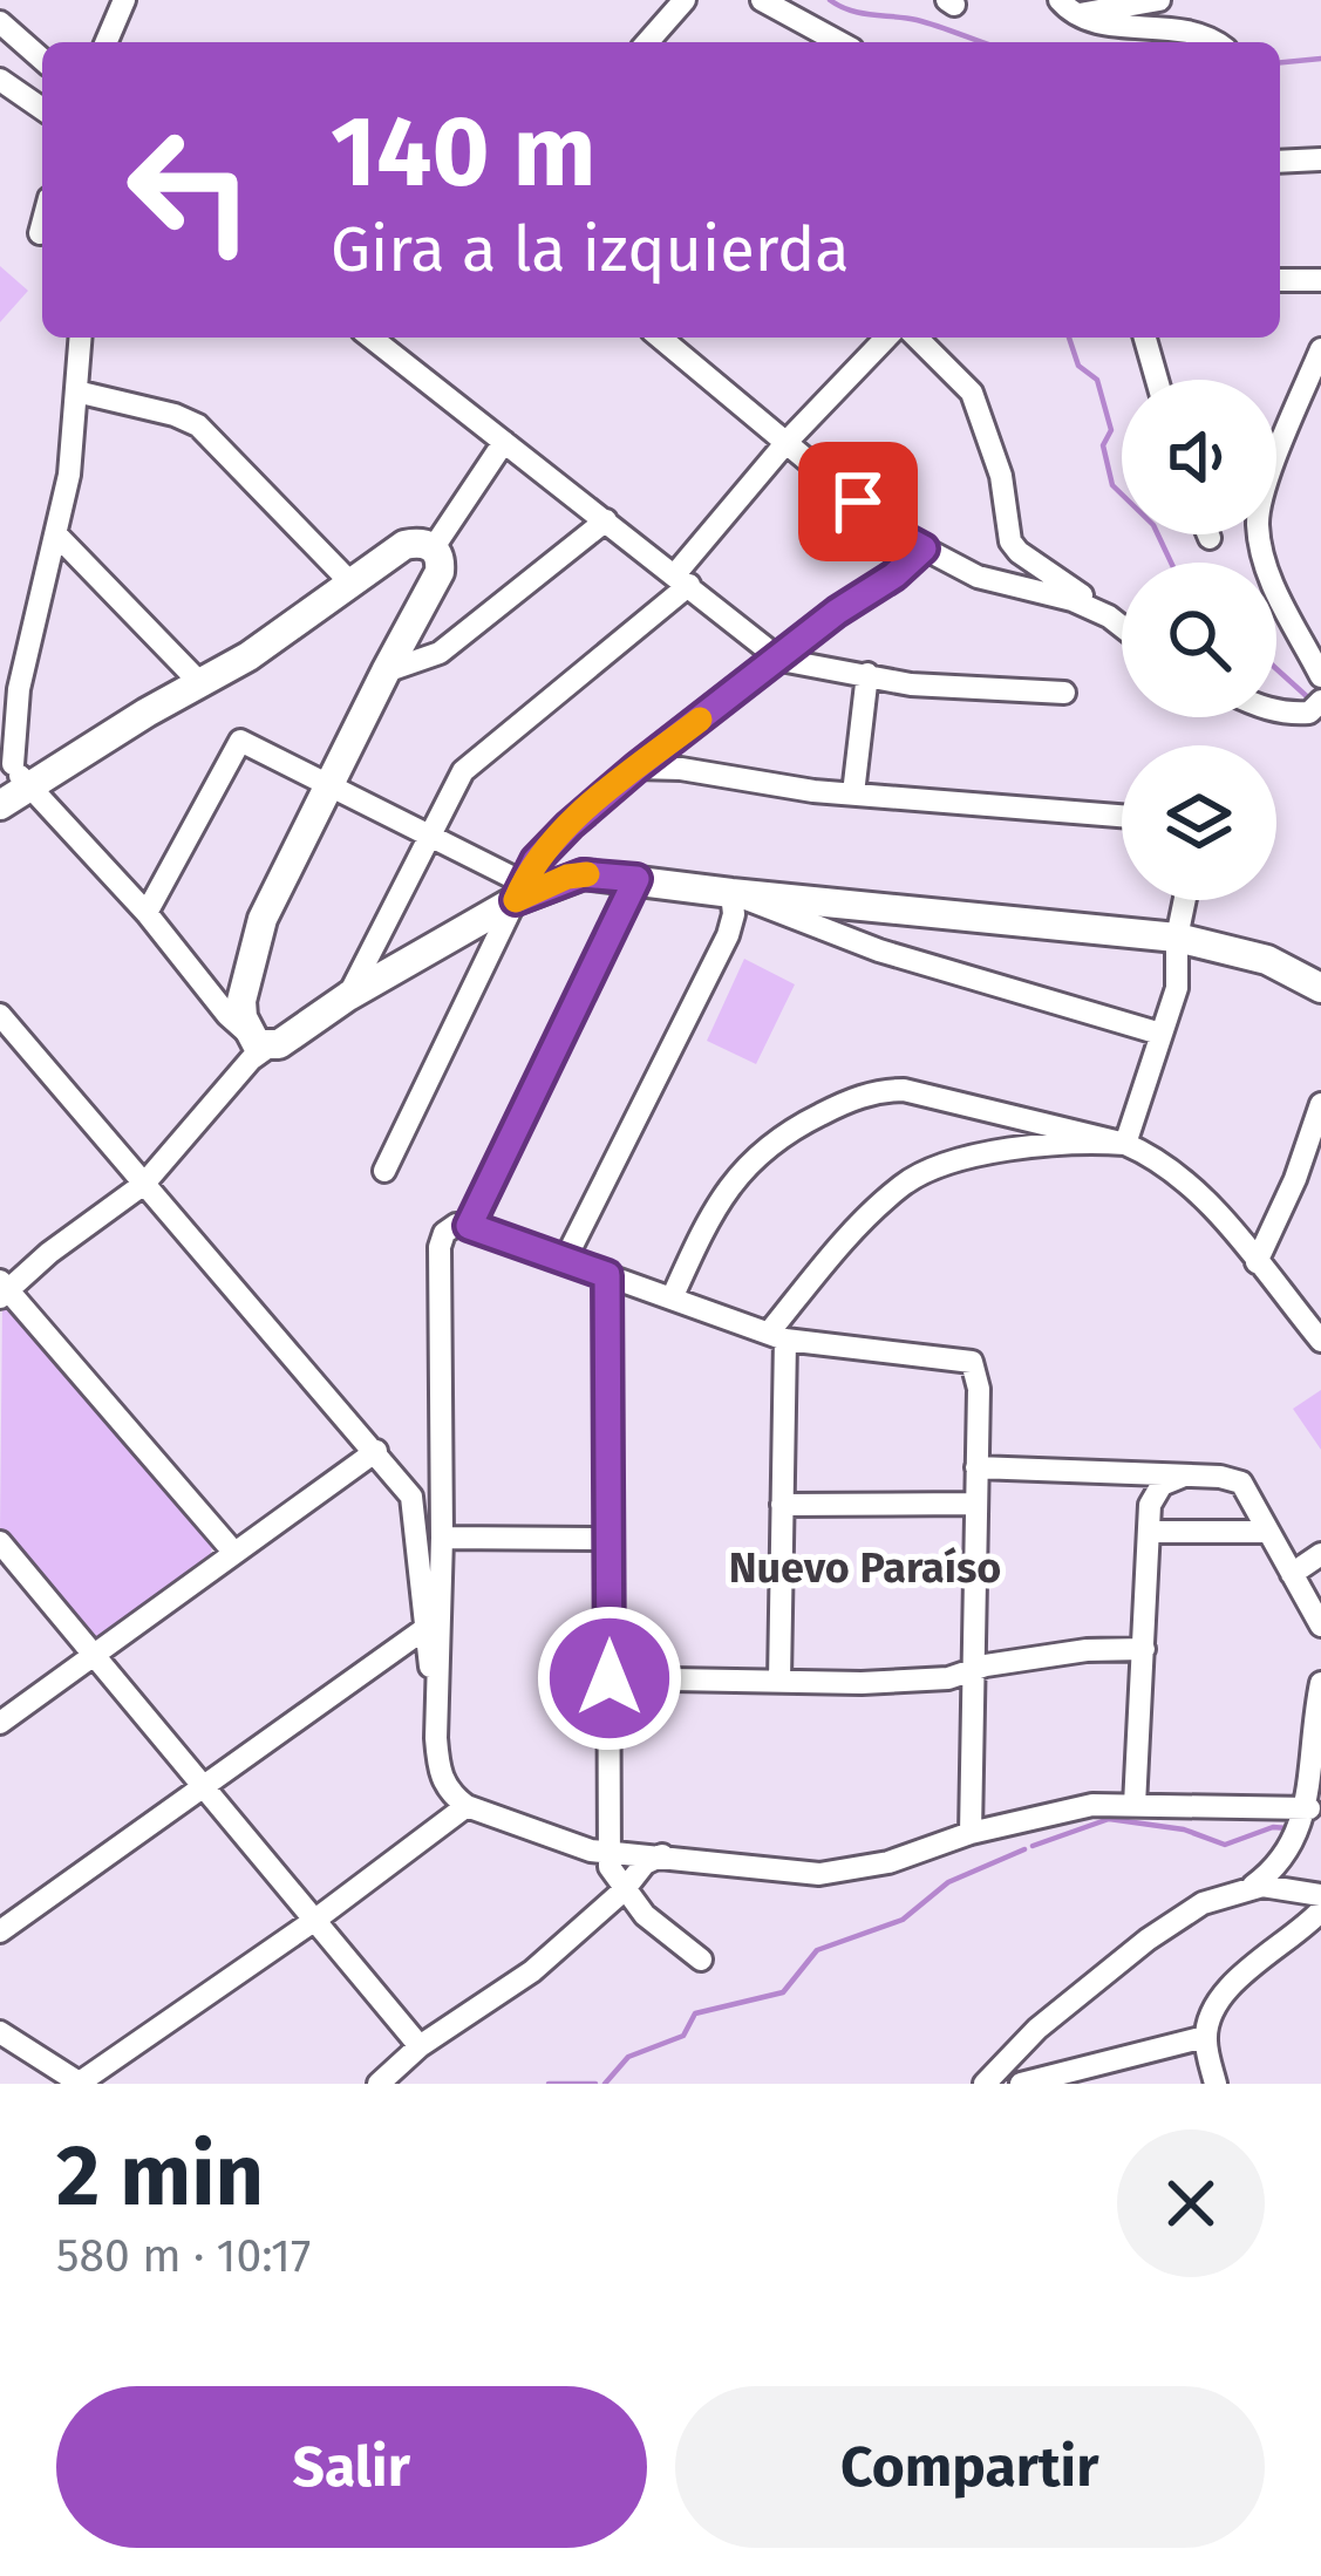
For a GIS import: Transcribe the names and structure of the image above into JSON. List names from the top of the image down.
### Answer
{
  "districts": ["Nuevo Paraíso"],
  "page": {
    "turn": ["140 m", "Gira a la izquierda"],
    "heading": ["2 min", "580 m · 10:17"],
    "buttons": ["Salir", "Compartir"]
  }
}
